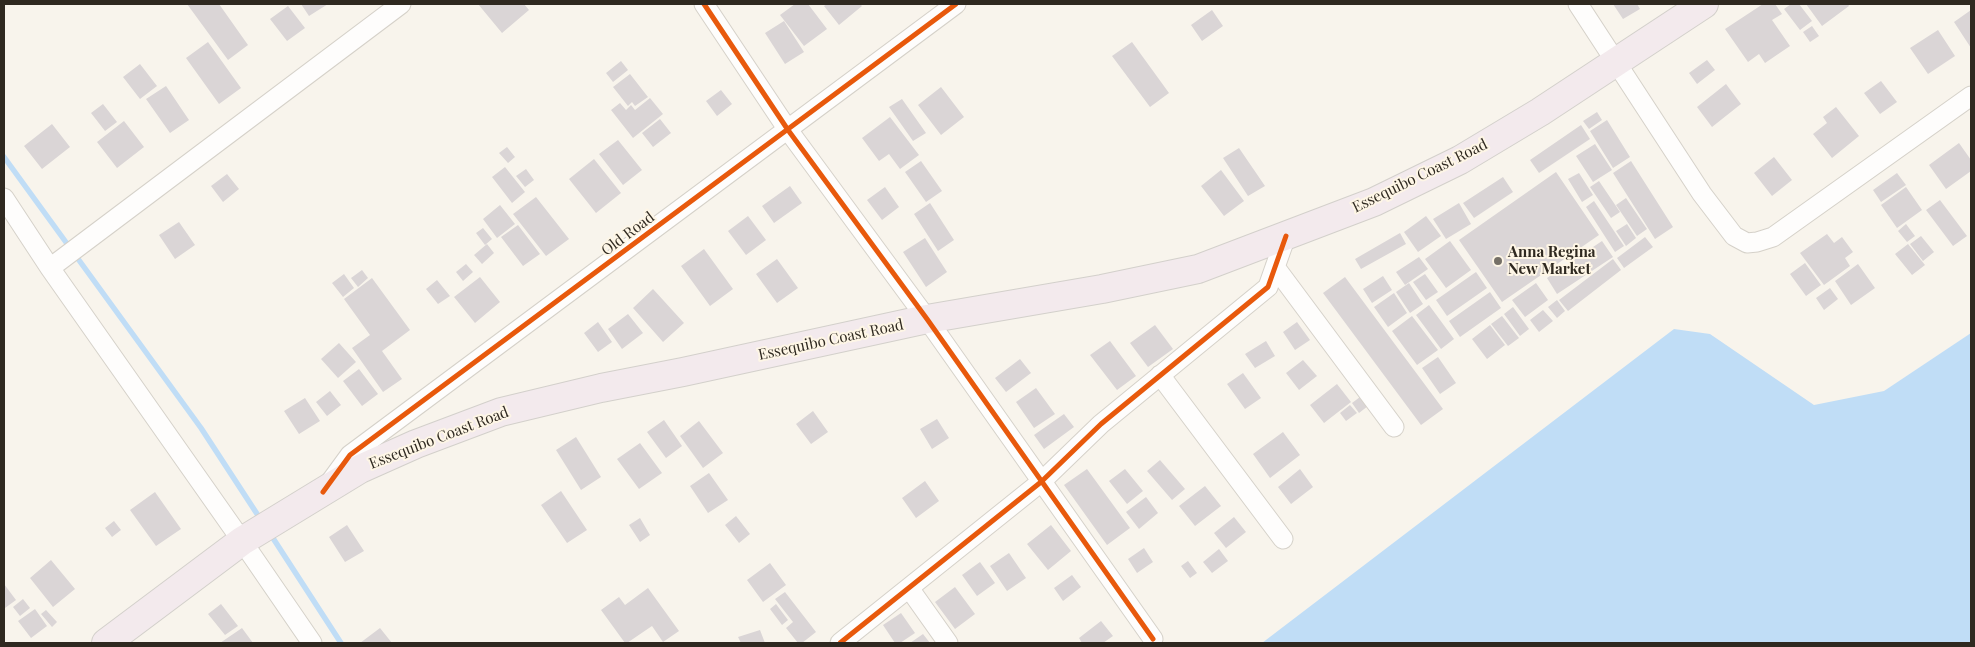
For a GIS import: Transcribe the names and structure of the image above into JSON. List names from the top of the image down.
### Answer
{
  "streets": {
    "main road": ["Essequibo Coast Road"],
    "street": ["Old Road"]
  },
  "crossings": [
    ["Essequibo Coast Road", "Old Road"]
  ],
  "places": ["Anna Regina New Market"]
}
